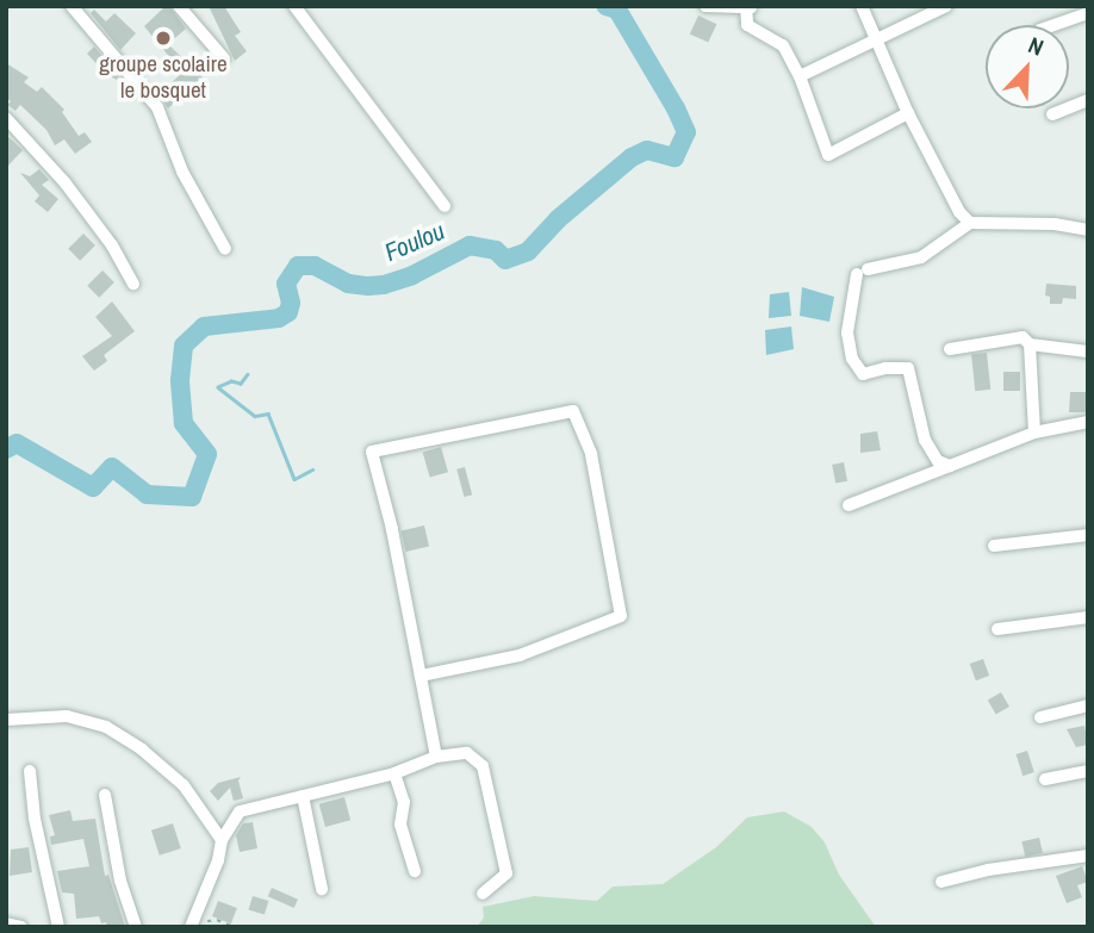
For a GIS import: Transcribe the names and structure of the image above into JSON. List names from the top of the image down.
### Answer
{
  "water": ["Foulou"],
  "places": ["groupe scolaire le bosquet"],
  "north": "top right"
}
